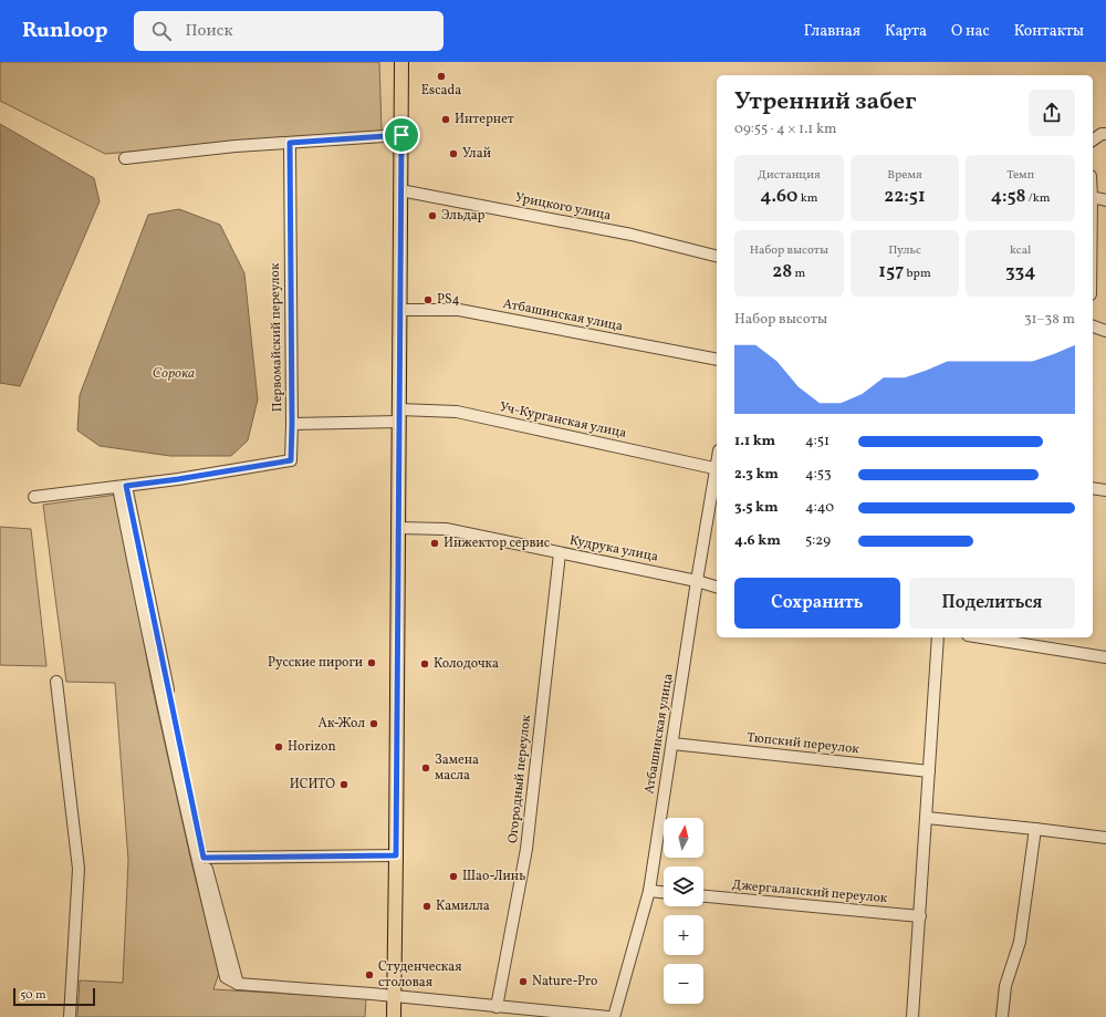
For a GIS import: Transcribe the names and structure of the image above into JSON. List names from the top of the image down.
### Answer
{
  "streets": {
    "street": [
      "Урицкого улица",
      "Атбашинская улица",
      "Первомайский переулок",
      "Уч-Курганская улица",
      "Кудрука улица",
      "Тюпский переулок",
      "Огородный переулок",
      "Джергаланский переулок"
    ]
  },
  "crossings": [
    ["Атбашинская улица", "Кудрука улица"],
    ["Атбашинская улица", "Тюпский переулок"],
    ["Первомайский переулок", "Уч-Курганская улица"],
    ["Кудрука улица", "Огородный переулок"]
  ],
  "water": ["Сорока"],
  "places": [
    "Escada",
    "Интернет",
    "Улай",
    "Эльдар",
    "PS4",
    "Инжектор сервис",
    "Русские пироги",
    "Колодочка",
    "Ак-Жол",
    "Horizon",
    "Замена масла",
    "ИСИТО",
    "Шао-Линь",
    "Камилла",
    "Студенческая столовая",
    "Nature-Pro"
  ],
  "scale_bar": "50 m",
  "north": "top",
  "page": {
    "header": "Runloop",
    "search": "Поиск",
    "nav": [
      "Главная",
      "Карта",
      "О нас",
      "Контакты"
    ],
    "heading": ["Утренний забег", "09:55 · 4 × 1.1 km"],
    "stats": [
      ["Дистанция", "4.60 km"],
      ["Время", "22:51"],
      ["Темп", "4:58 /km"],
      ["Набор высоты", "28 m"],
      ["Пульс", "157 bpm"],
      ["kcal", "334"]
    ],
    "chart": ["Набор высоты", "31–38 m"],
    "list": [
      {
        "name": "1.1 km",
        "note": "4:51"
      },
      {
        "name": "2.3 km",
        "note": "4:53"
      },
      {
        "name": "3.5 km",
        "note": "4:40"
      },
      {
        "name": "4.6 km",
        "note": "5:29"
      }
    ],
    "buttons": ["Сохранить", "Поделиться"],
    "map_buttons": ["+", "−"],
    "scale": "50 m"
  }
}
